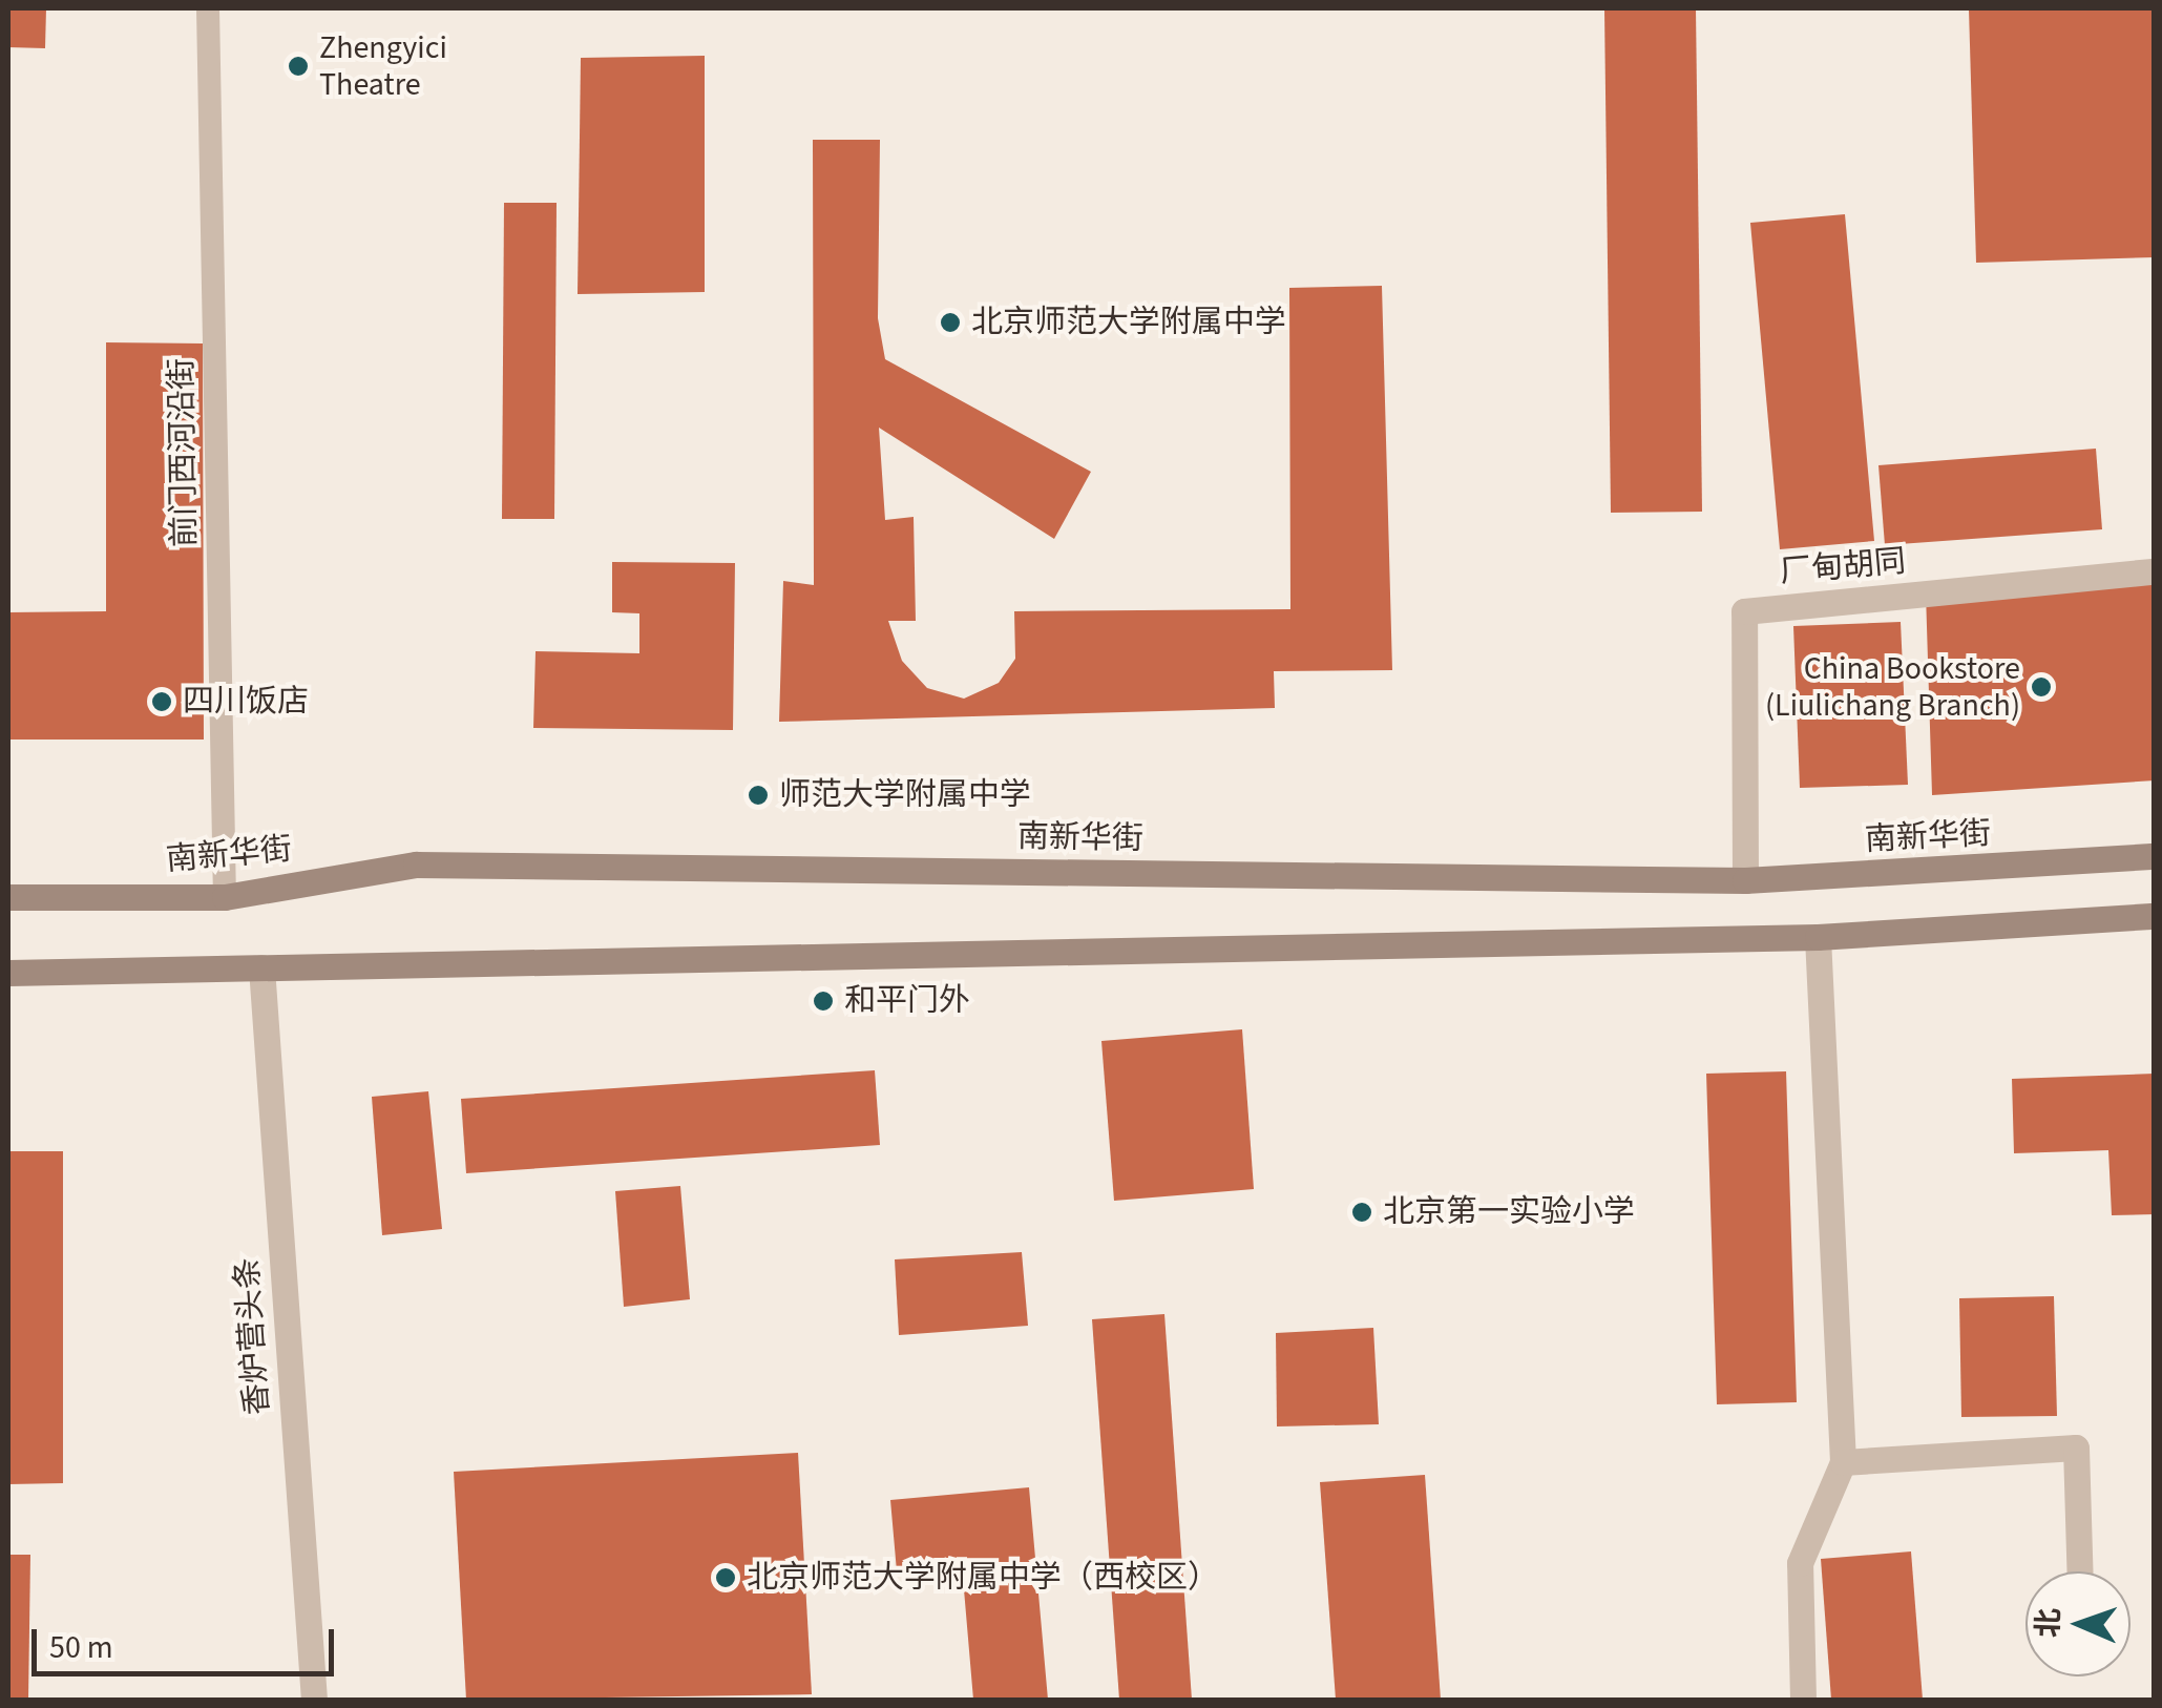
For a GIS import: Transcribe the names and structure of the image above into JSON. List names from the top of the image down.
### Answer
{
  "streets": {
    "main road": ["南新华街"],
    "street": ["厂甸胡同", "香炉营头条"],
    "lane": ["前门西河沿街"]
  },
  "crossings": [
    ["前门西河沿街", "南新华街"],
    ["厂甸胡同", "南新华街"]
  ],
  "places": [
    "Zhengyici Theatre",
    "北京师范大学附属中学",
    "China Bookstore (Liulichang Branch)",
    "四川饭店",
    "师范大学附属中学",
    "和平门外",
    "北京第一实验小学",
    "北京师范大学附属中学（西校区）"
  ],
  "scale_bar": "50 m",
  "north": "left"
}
